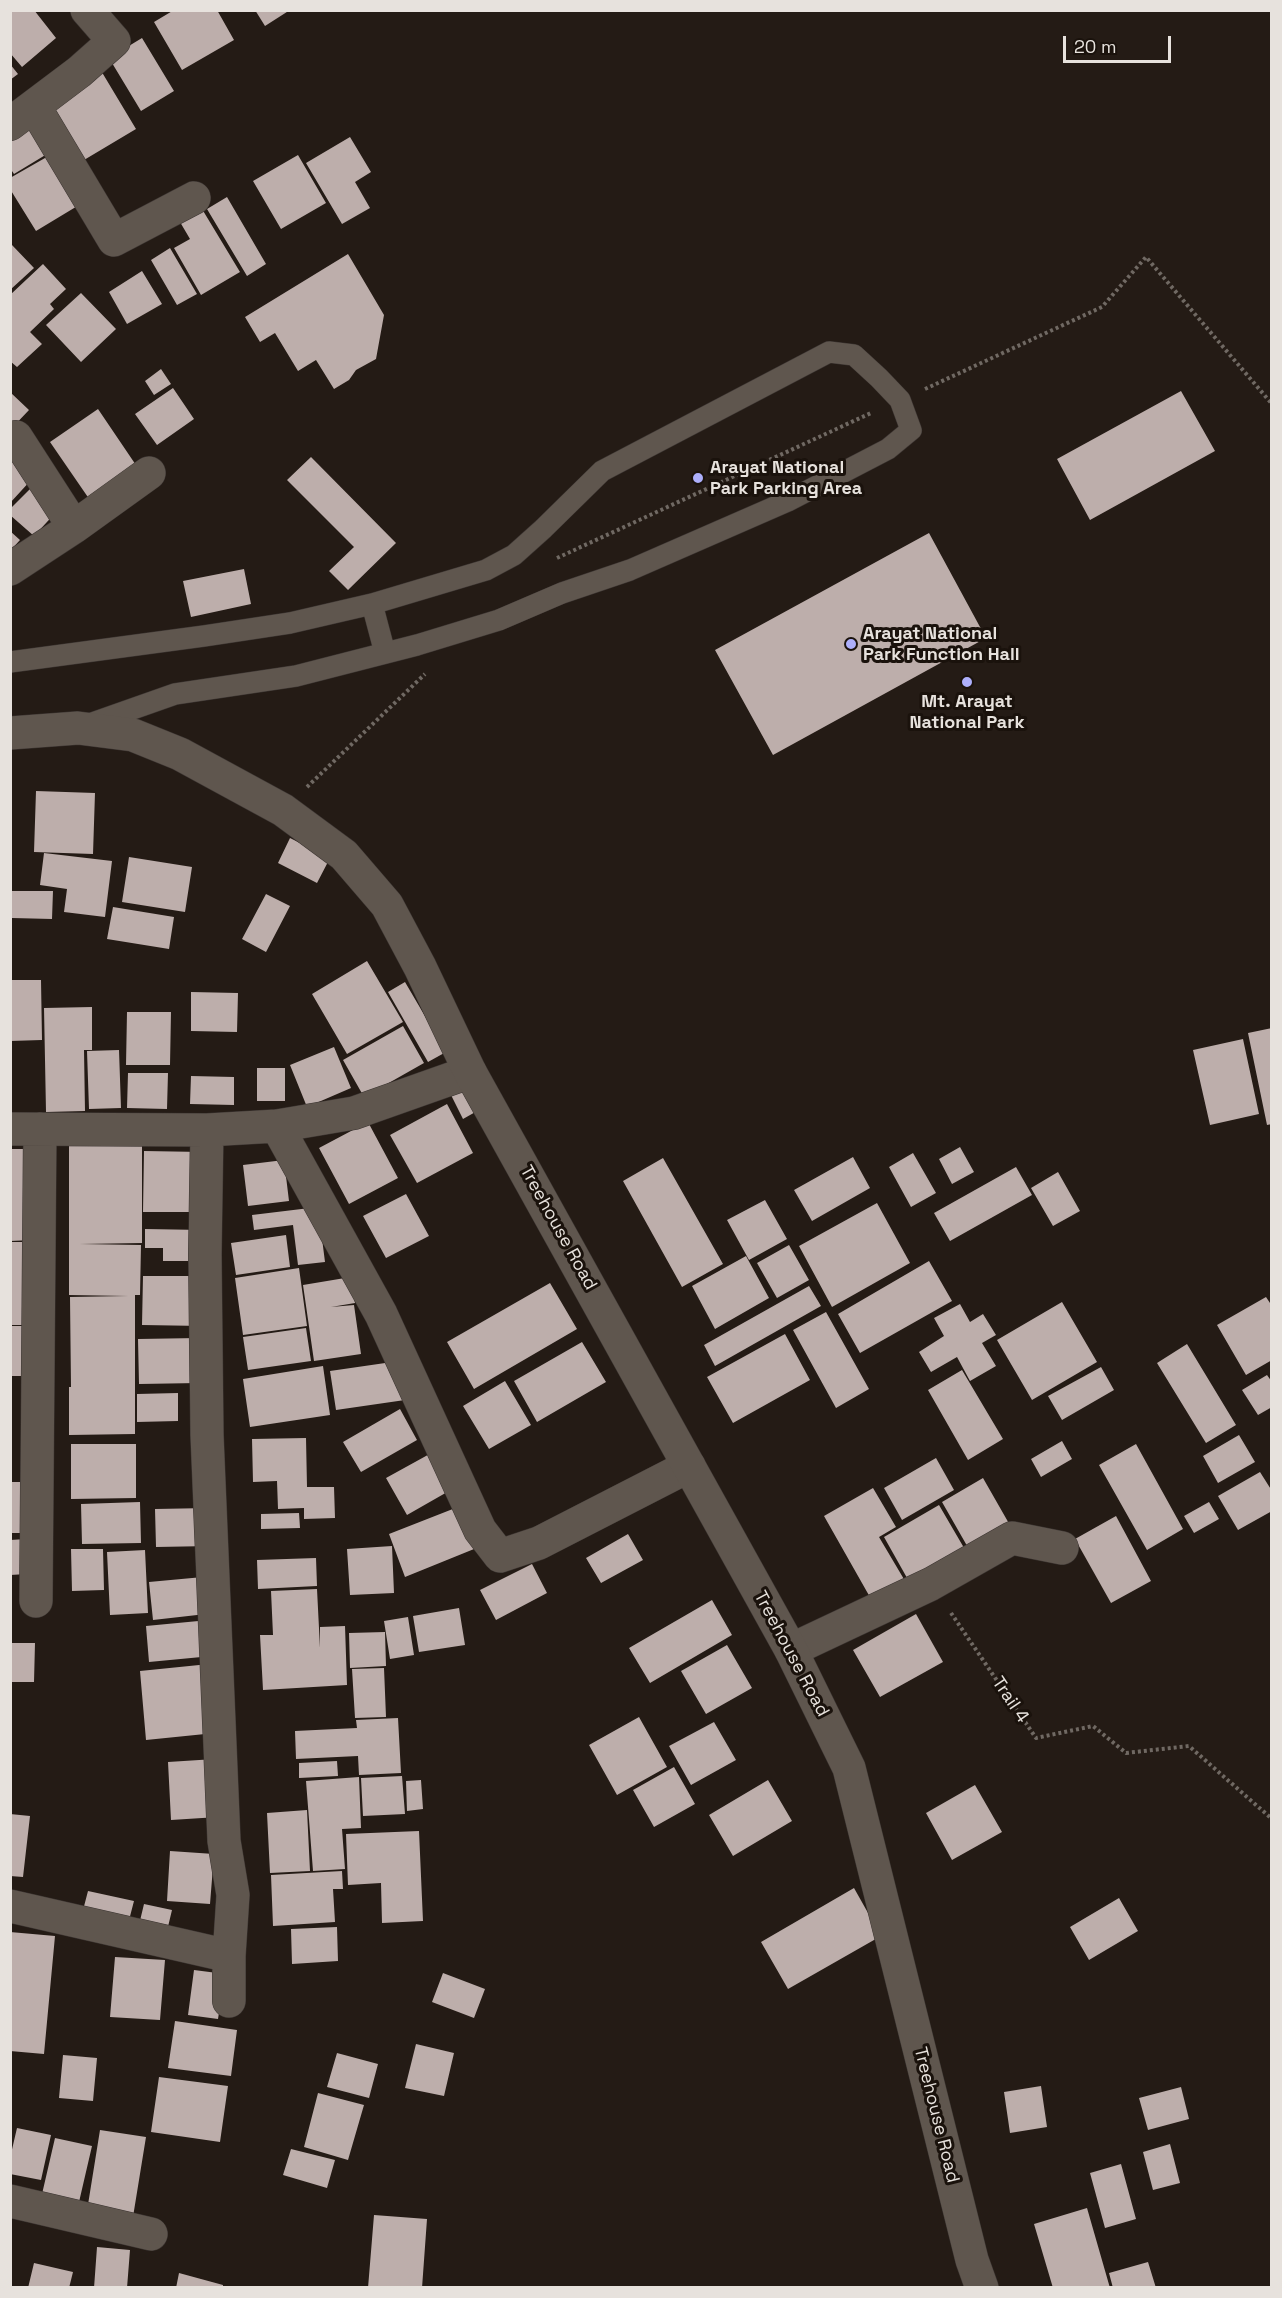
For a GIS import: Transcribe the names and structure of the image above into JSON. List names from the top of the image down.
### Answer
{
  "streets": {
    "street": ["Treehouse Road"],
    "path": ["Trail 4"]
  },
  "places": ["Arayat National Park Parking Area", "Arayat National Park Function Hall", "Mt. Arayat National Park"],
  "scale_bar": "20 m"
}
